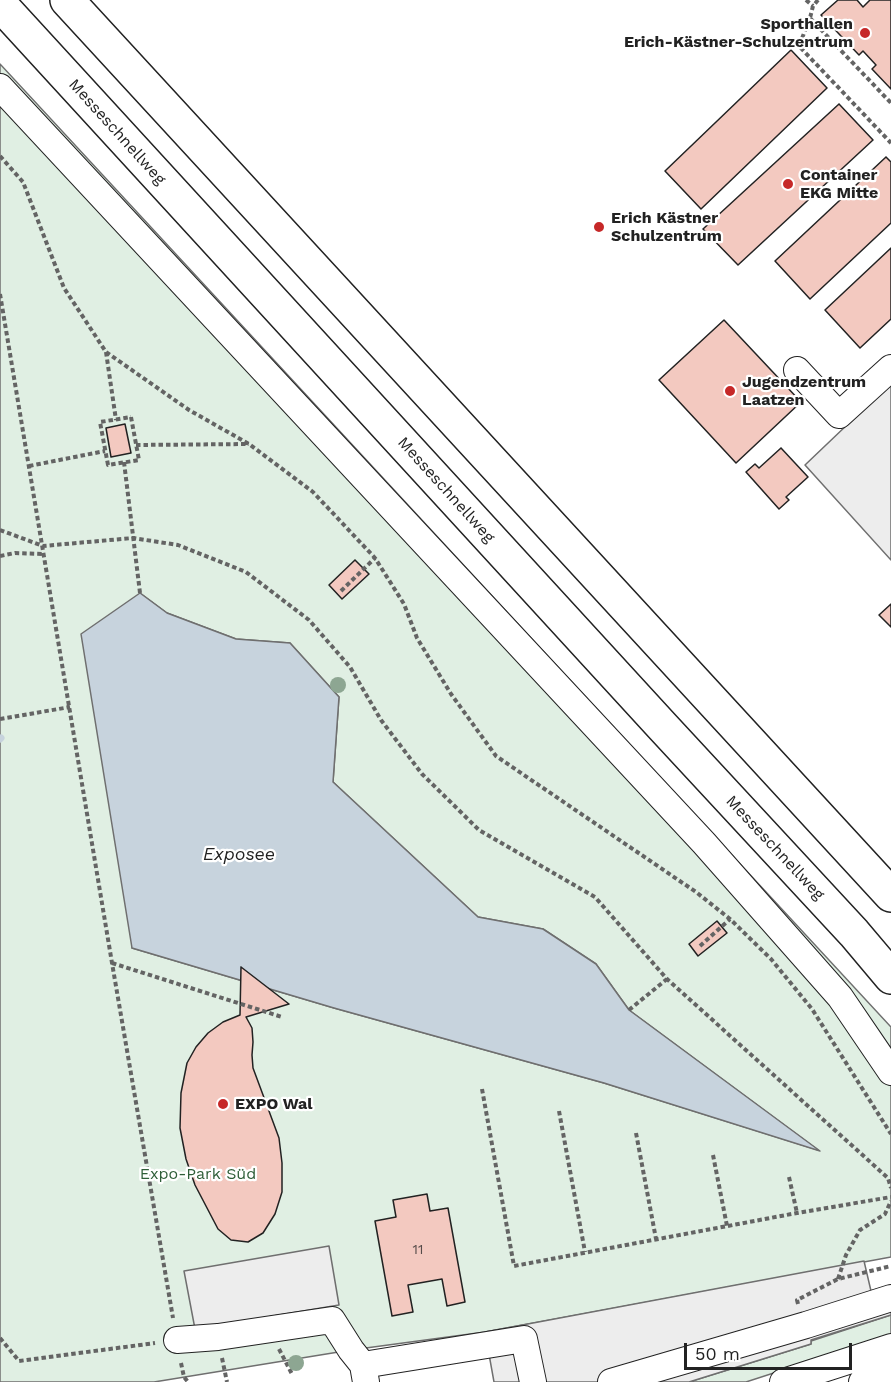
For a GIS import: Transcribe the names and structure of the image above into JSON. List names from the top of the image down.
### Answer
{
  "streets": {
    "highway": ["Messeschnellweg"]
  },
  "water": ["Exposee"],
  "parks": ["Expo-Park Süd"],
  "places": [
    "Sporthallen Erich-Kästner-Schulzentrum",
    "Container EKG Mitte",
    "Erich Kästner Schulzentrum",
    "Jugendzentrum Laatzen",
    "EXPO Wal"
  ],
  "house_numbers": ["11"],
  "scale_bar": "50 m"
}
